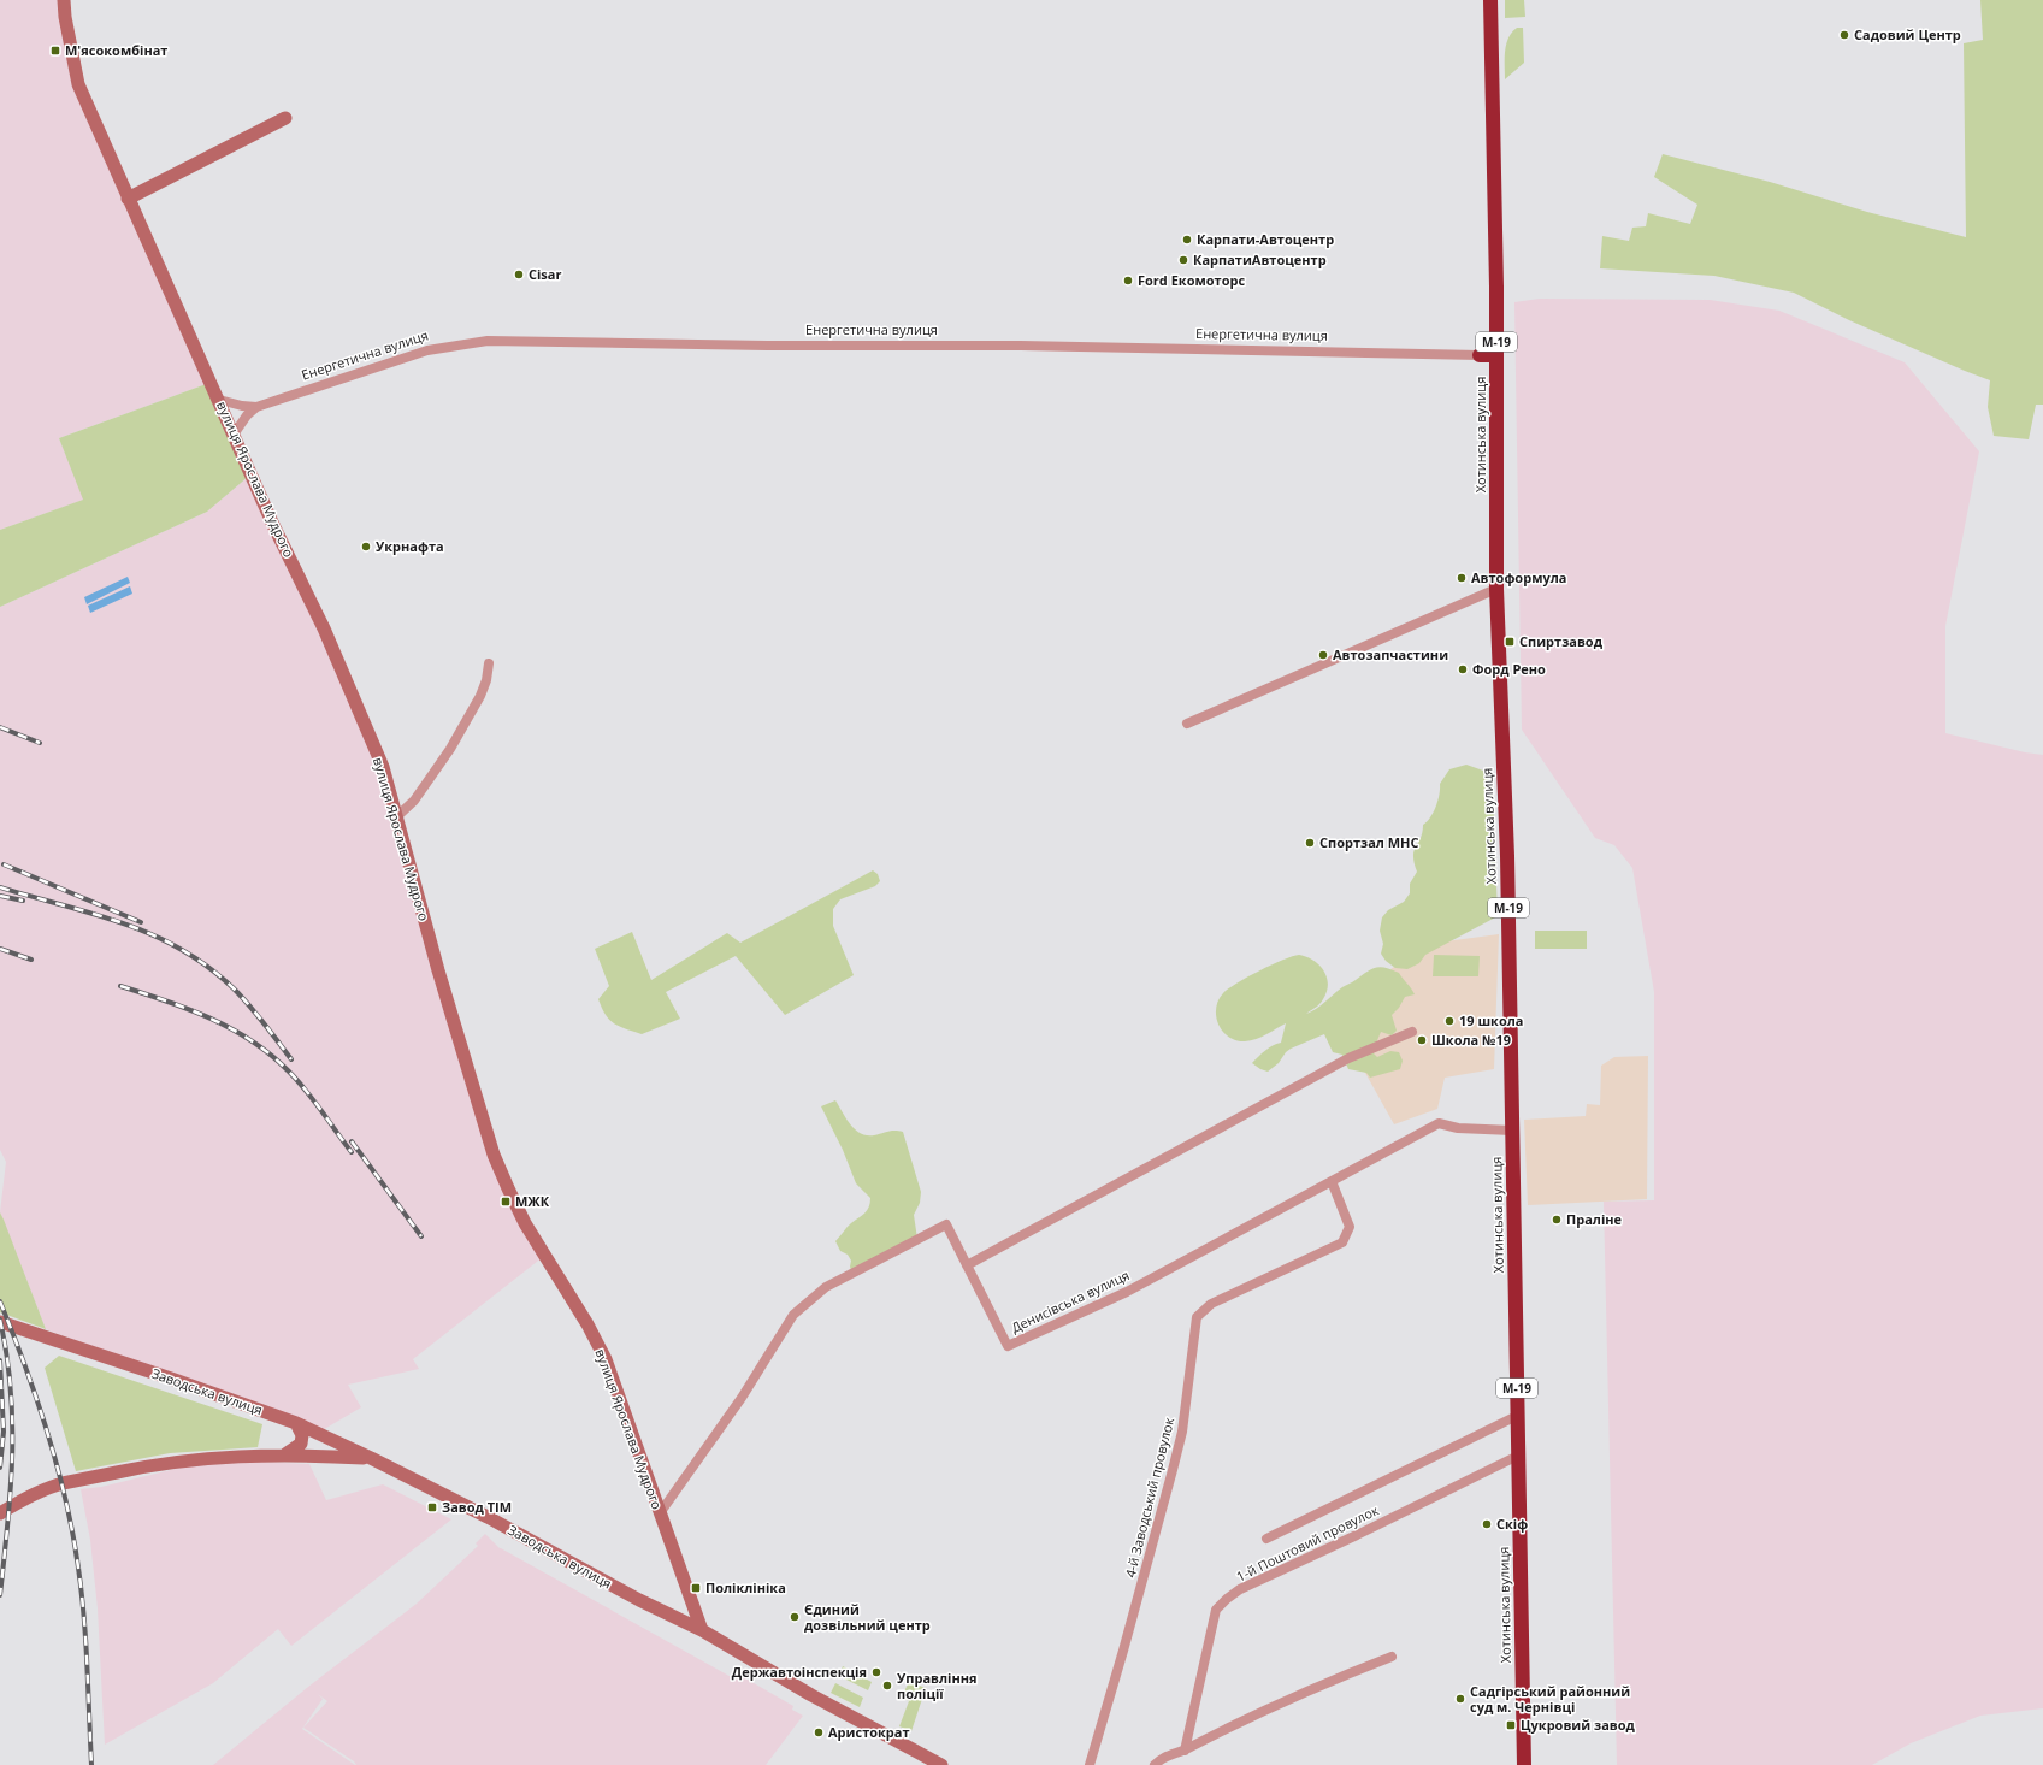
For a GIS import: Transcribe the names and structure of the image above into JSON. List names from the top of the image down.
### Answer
{
  "streets": {
    "highway": ["Енергетична вулиця", "М-19", "Хотинська вулиця"],
    "main road": ["вулиця Ярослава Мудрого", "Заводська вулиця"],
    "street": ["Денисівська вулиця", "4-й Заводський провулок", "1-й Поштовий провулок"]
  },
  "crossings": [
    ["Енергетична вулиця", "Хотинська вулиця"],
    ["Енергетична вулиця", "вулиця Ярослава Мудрого"],
    ["Хотинська вулиця", "Денисівська вулиця"],
    ["Хотинська вулиця", "1-й Поштовий провулок"],
    ["вулиця Ярослава Мудрого", "Денисівська вулиця"],
    ["вулиця Ярослава Мудрого", "Заводська вулиця"],
    ["Денисівська вулиця", "4-й Заводський провулок"]
  ],
  "places": {
    "other": [
      "Садовий Центр",
      "Карпати-Автоцентр",
      "КарпатиАвтоцентр",
      "Cisar",
      "Ford Екомоторс",
      "Укрнафта",
      "Автоформула",
      "Автозапчастини",
      "Форд Рено",
      "Спортзал МНС",
      "19 школа",
      "Школа №19",
      "Праліне",
      "Скіф",
      "Єдиний дозвільний центр",
      "Державтоінспекція",
      "Управління поліції",
      "Садгірський районний суд м. Чернівці",
      "Аристократ"
    ],
    "transit": [
      "М'ясокомбінат",
      "Спиртзавод",
      "МЖК",
      "Завод ТІМ",
      "Поліклініка",
      "Цукровий завод"
    ]
  }
}
